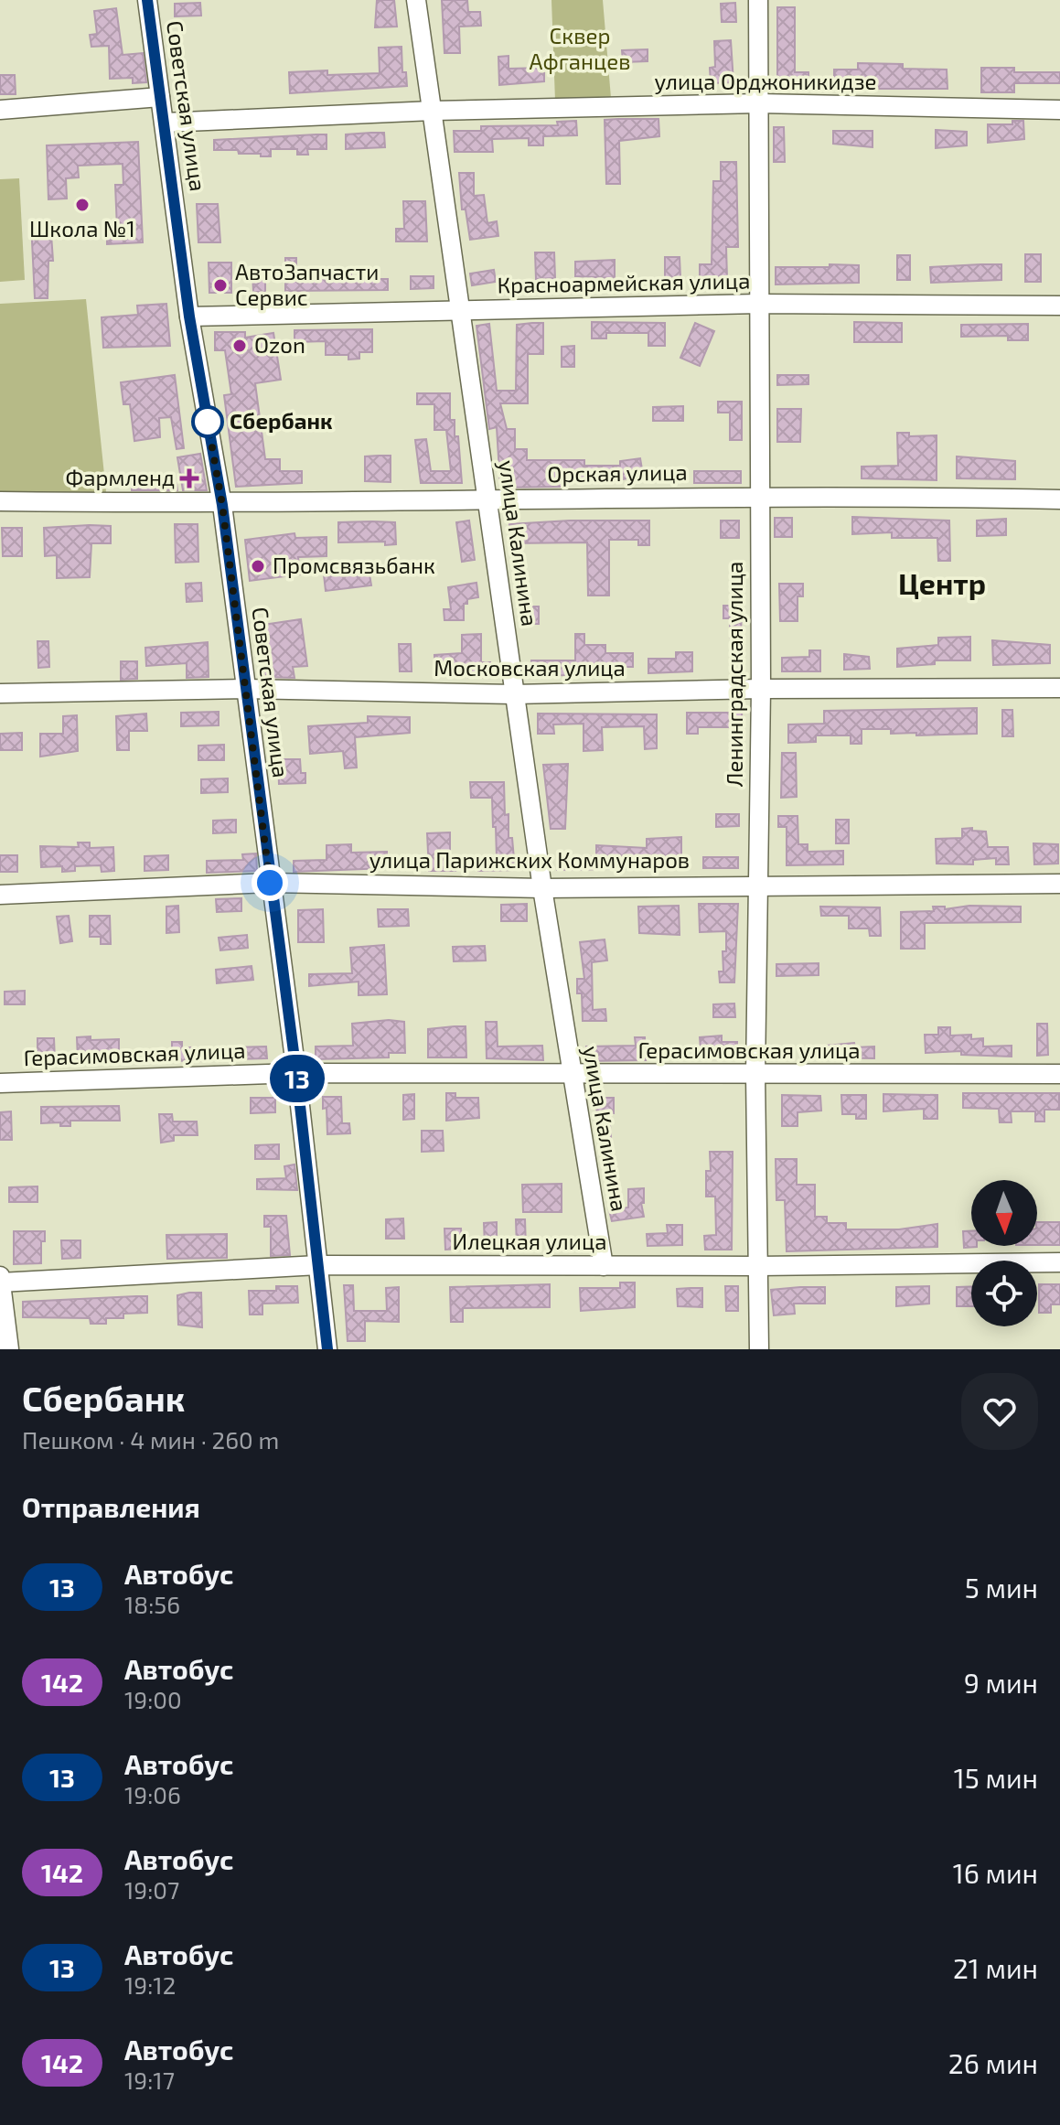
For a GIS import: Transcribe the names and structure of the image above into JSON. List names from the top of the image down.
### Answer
{
  "streets": {
    "street": [
      "улица Орджоникидзе",
      "Советская улица",
      "Красноармейская улица",
      "Орская улица",
      "улица Калинина",
      "Московская улица",
      "Ленинградская улица",
      "улица Парижских Коммунаров",
      "Герасимовская улица",
      "Илецкая улица"
    ]
  },
  "crossings": [
    ["улица Орджоникидзе", "Советская улица"],
    ["улица Орджоникидзе", "улица Калинина"],
    ["улица Орджоникидзе", "Ленинградская улица"],
    ["Советская улица", "Красноармейская улица"],
    ["Советская улица", "Орская улица"],
    ["Советская улица", "Московская улица"],
    ["Советская улица", "улица Парижских Коммунаров"],
    ["Советская улица", "Герасимовская улица"],
    ["Советская улица", "Илецкая улица"],
    ["Красноармейская улица", "улица Калинина"],
    ["Красноармейская улица", "Ленинградская улица"],
    ["Орская улица", "улица Калинина"],
    ["Орская улица", "Ленинградская улица"],
    ["улица Калинина", "Московская улица"],
    ["улица Калинина", "улица Парижских Коммунаров"],
    ["улица Калинина", "Герасимовская улица"],
    ["улица Калинина", "Илецкая улица"],
    ["Московская улица", "Ленинградская улица"],
    ["Ленинградская улица", "улица Парижских Коммунаров"],
    ["Ленинградская улица", "Герасимовская улица"],
    ["Ленинградская улица", "Илецкая улица"]
  ],
  "districts": ["Центр"],
  "parks": ["Сквер Афганцев"],
  "places": {
    "other": [
      "Школа №1",
      "АвтоЗапчасти Сервис",
      "Ozon",
      "Сбербанк",
      "Промсвязьбанк"
    ],
    "health": ["Фармленд"]
  },
  "lines": ["bus line 13"],
  "north": "bottom",
  "page": {
    "on_map": "13",
    "heading": [
      ["Сбербанк", "Пешком · 4 мин · 260 m"],
      "Отправления"
    ],
    "list": [
      {
        "mark": "13",
        "name": "Автобус",
        "note": "18:56",
        "value": "5 мин"
      },
      {
        "mark": "142",
        "name": "Автобус",
        "note": "19:00",
        "value": "9 мин"
      },
      {
        "mark": "13",
        "name": "Автобус",
        "note": "19:06",
        "value": "15 мин"
      },
      {
        "mark": "142",
        "name": "Автобус",
        "note": "19:07",
        "value": "16 мин"
      },
      {
        "mark": "13",
        "name": "Автобус",
        "note": "19:12",
        "value": "21 мин"
      },
      {
        "mark": "142",
        "name": "Автобус",
        "note": "19:17",
        "value": "26 мин"
      }
    ]
  }
}
